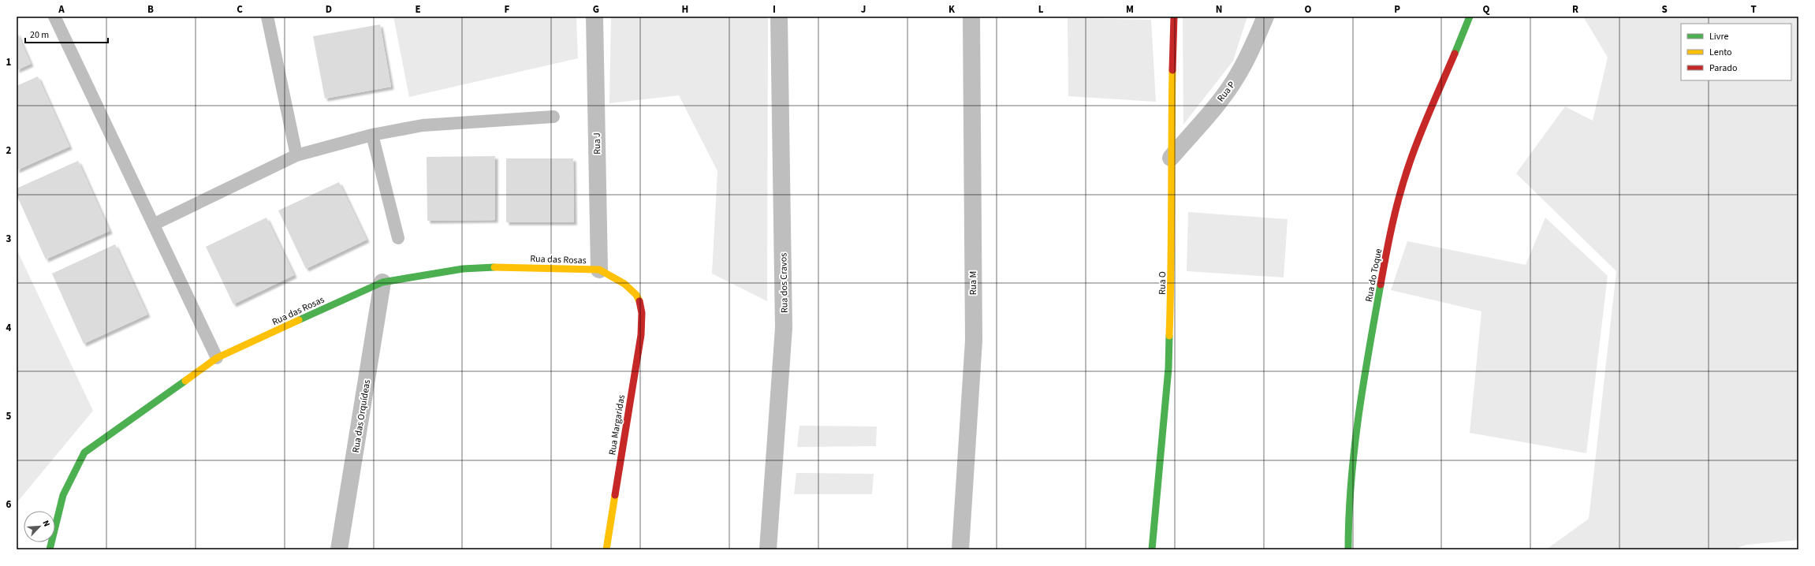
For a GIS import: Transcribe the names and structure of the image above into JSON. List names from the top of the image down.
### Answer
{
  "streets": {
    "street": [
      "Rua P",
      "Rua J",
      "Rua das Rosas",
      "Rua do Toque",
      "Rua dos Cravos",
      "Rua M",
      "Rua O",
      "Rua das Orquídeas",
      "Rua Margaridas"
    ]
  },
  "crossings": [
    ["Rua P", "Rua O"],
    ["Rua J", "Rua das Rosas"],
    ["Rua das Rosas", "Rua das Orquídeas"],
    ["Rua das Rosas", "Rua Margaridas"]
  ],
  "legend": ["Livre", "Lento", "Parado"],
  "scale_bar": "20 m",
  "north": "top right",
  "grid": {
    "columns": [
      "A",
      "B",
      "C",
      "D",
      "E",
      "F",
      "G",
      "H",
      "I",
      "J",
      "K",
      "L",
      "M",
      "N",
      "O",
      "P",
      "Q",
      "R",
      "S",
      "T"
    ],
    "rows": [
      "1",
      "2",
      "3",
      "4",
      "5",
      "6"
    ]
  }
}
